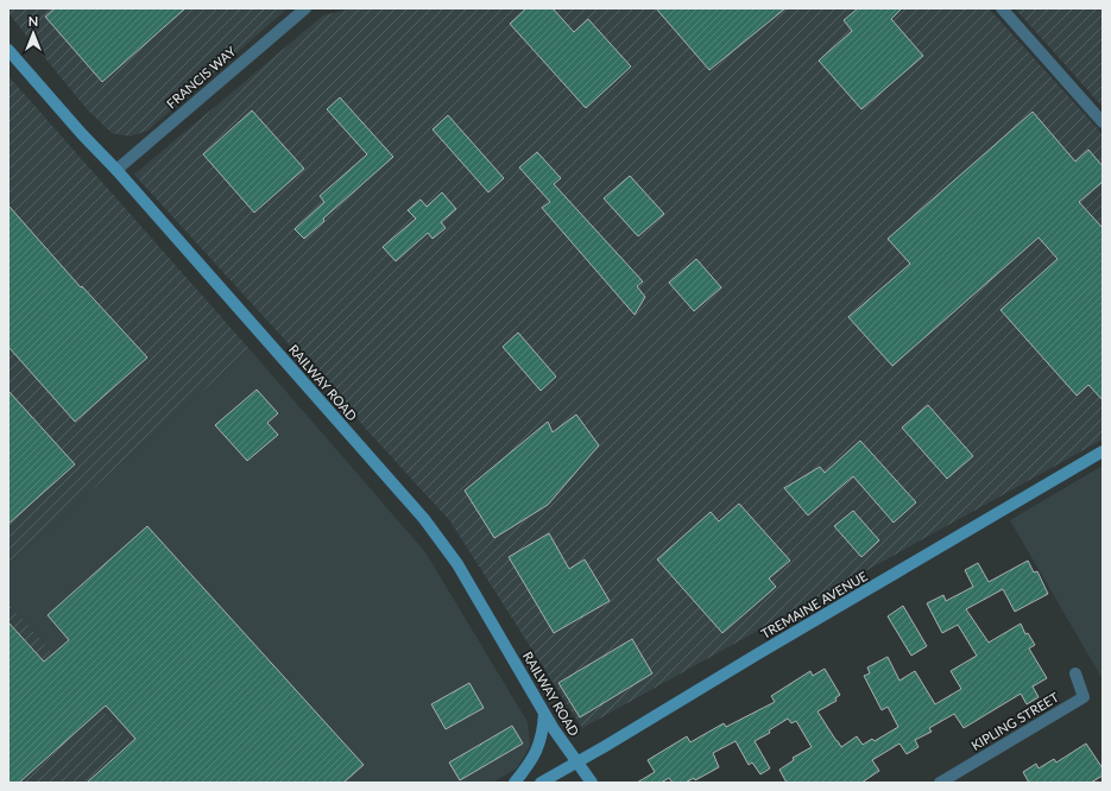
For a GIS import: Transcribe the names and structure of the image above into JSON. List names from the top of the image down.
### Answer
{
  "streets": {
    "main road": ["RAILWAY ROAD", "TREMAINE AVENUE"],
    "street": ["FRANCIS WAY", "KIPLING STREET"]
  },
  "crossings": [
    ["FRANCIS WAY", "RAILWAY ROAD"],
    ["RAILWAY ROAD", "TREMAINE AVENUE"]
  ],
  "north": "top"
}
